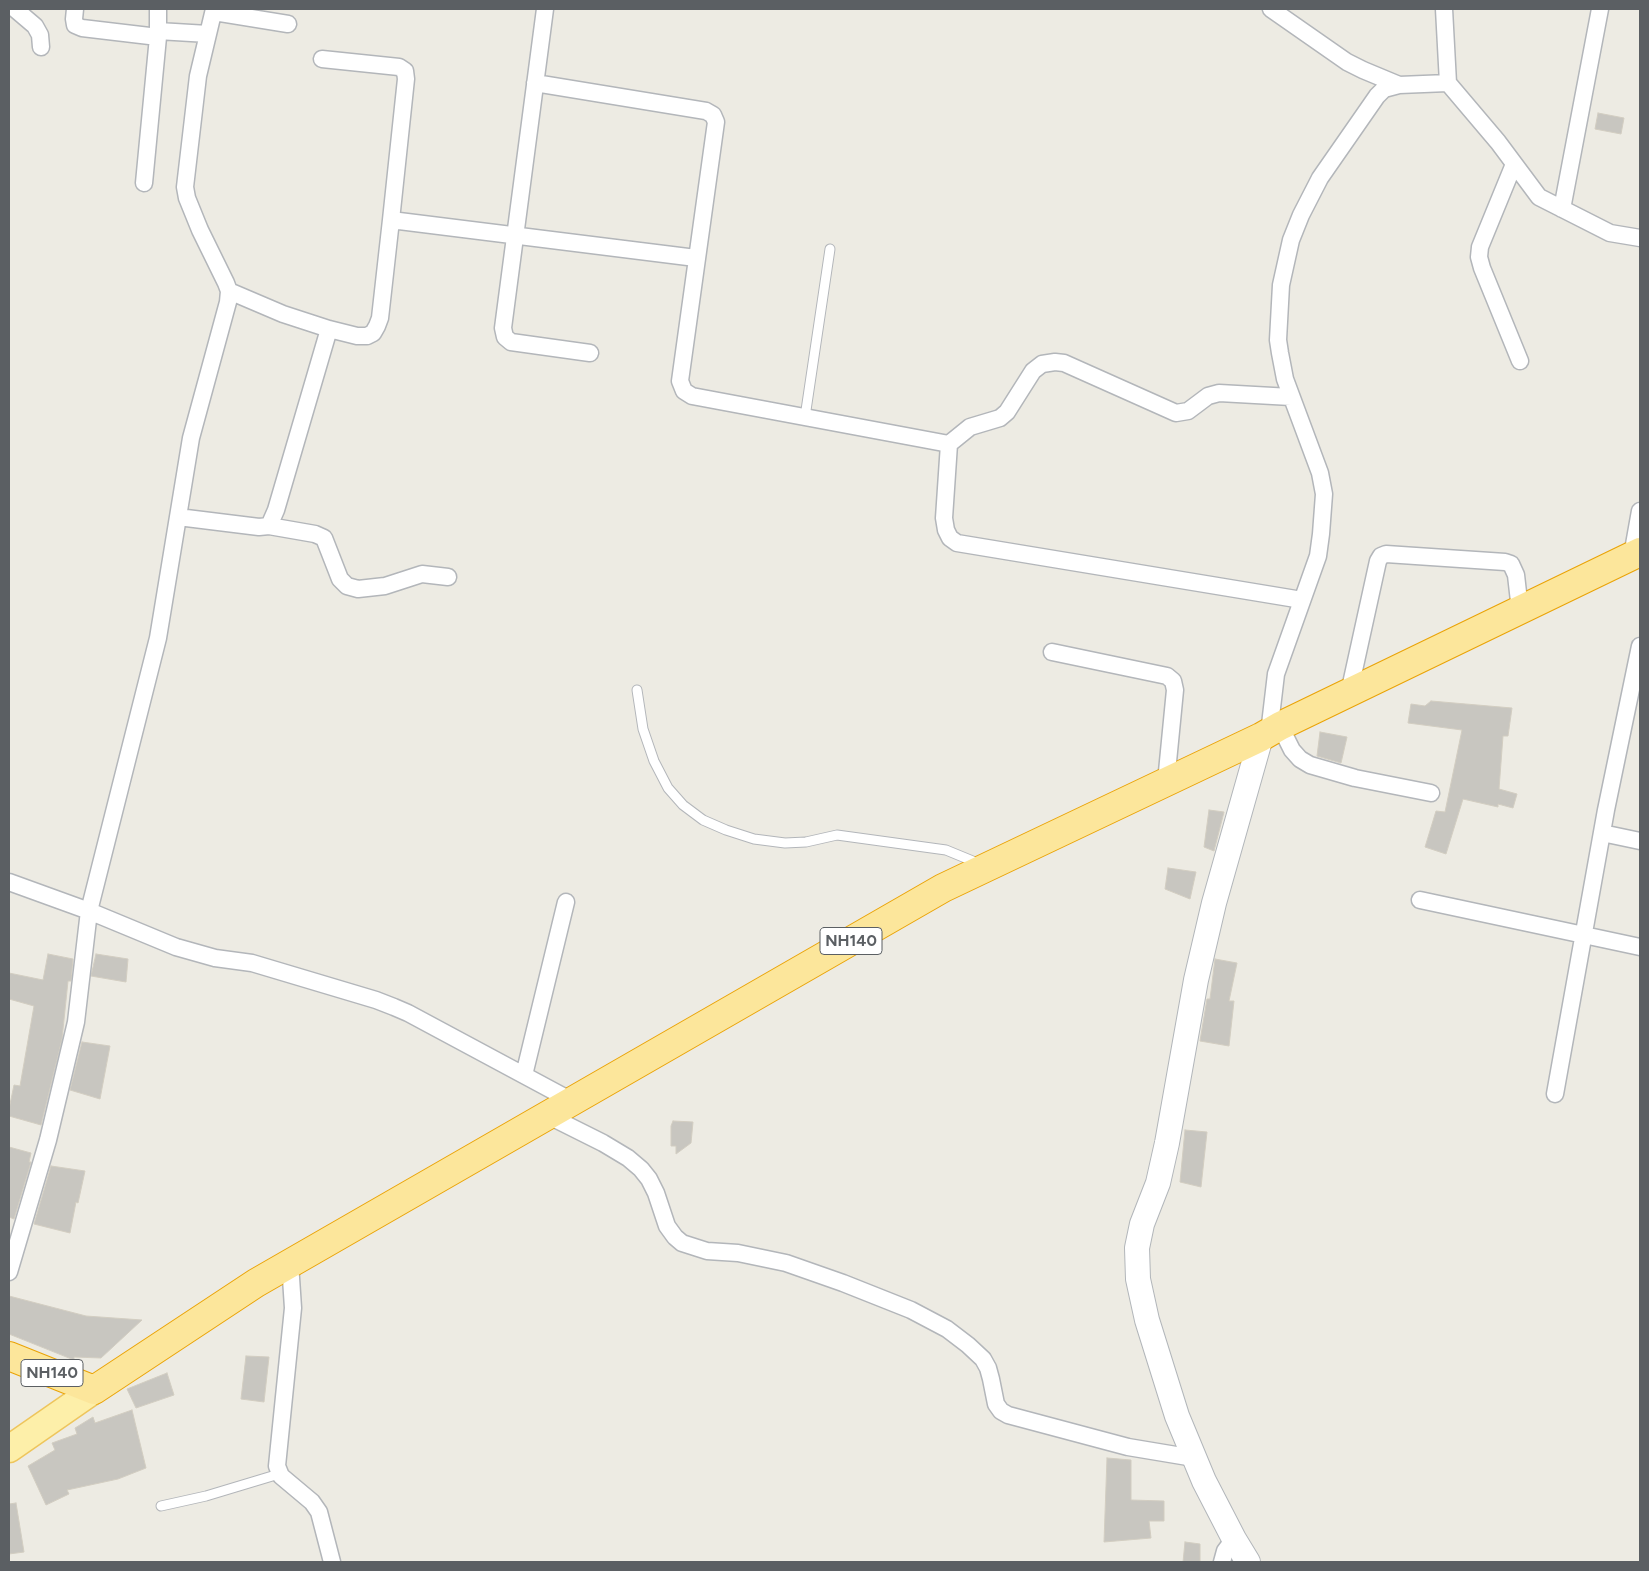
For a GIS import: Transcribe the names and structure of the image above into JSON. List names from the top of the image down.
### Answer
{
  "streets": {
    "highway": ["NH140"]
  }
}
